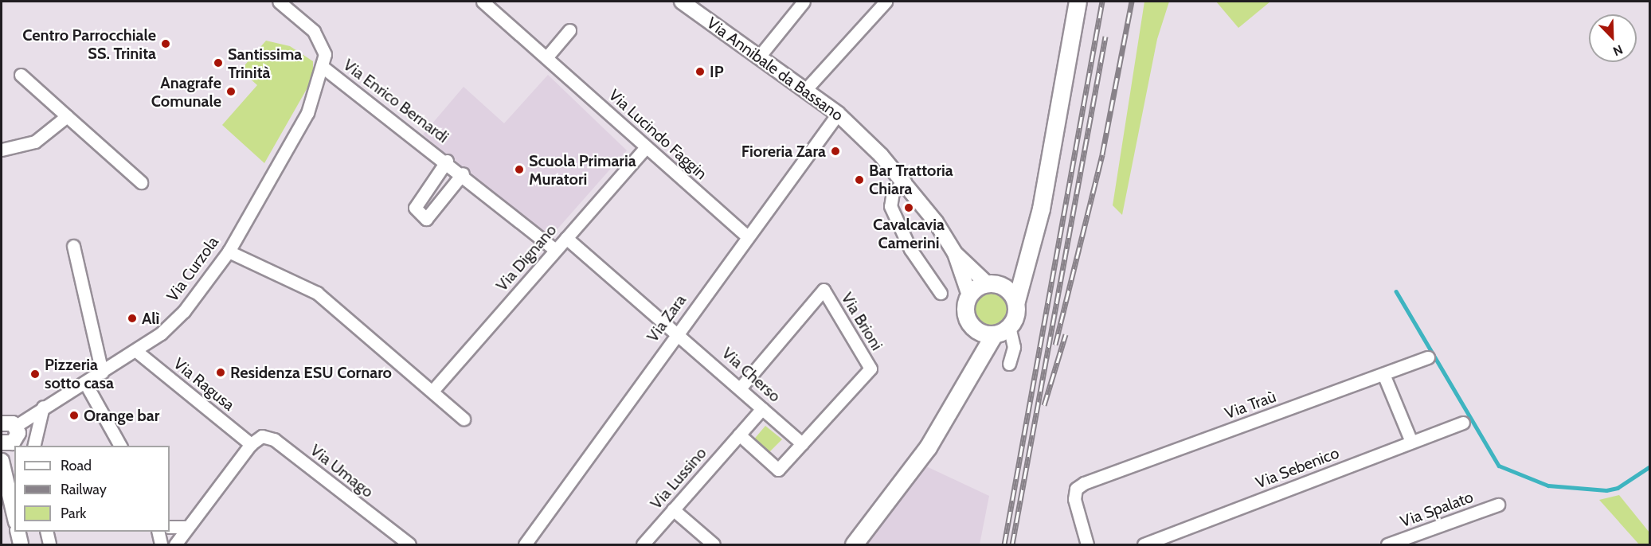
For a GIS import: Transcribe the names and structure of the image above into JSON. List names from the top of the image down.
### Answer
{
  "streets": {
    "main road": ["Via Annibale da Bassano"],
    "street": [
      "Via Enrico Bernardi",
      "Via Lucindo Faggin",
      "Via Dignano",
      "Via Curzola",
      "Via Zara",
      "Via Brioni",
      "Via Cherso",
      "Via Ragusa",
      "Via Traù",
      "Via Sebenico",
      "Via Umago",
      "Via Lussino",
      "Via Spalato"
    ]
  },
  "crossings": [
    ["Via Annibale da Bassano", "Via Zara"],
    ["Via Enrico Bernardi", "Via Dignano"],
    ["Via Enrico Bernardi", "Via Curzola"],
    ["Via Lucindo Faggin", "Via Dignano"],
    ["Via Lucindo Faggin", "Via Zara"],
    ["Via Curzola", "Via Ragusa"],
    ["Via Zara", "Via Cherso"],
    ["Via Brioni", "Via Cherso"],
    ["Via Cherso", "Via Lussino"],
    ["Via Ragusa", "Via Umago"]
  ],
  "places": [
    "Centro Parrocchiale SS. Trinita",
    "Santissima Trinità",
    "IP",
    "Anagrafe Comunale",
    "Fioreria Zara",
    "Scuola Primaria Muratori",
    "Bar Trattoria Chiara",
    "Cavalcavia Camerini",
    "Alì",
    "Residenza ESU Cornaro",
    "Pizzeria sotto casa",
    "Orange bar"
  ],
  "legend": ["Road", "Railway", "Park"],
  "north": "bottom right"
}
